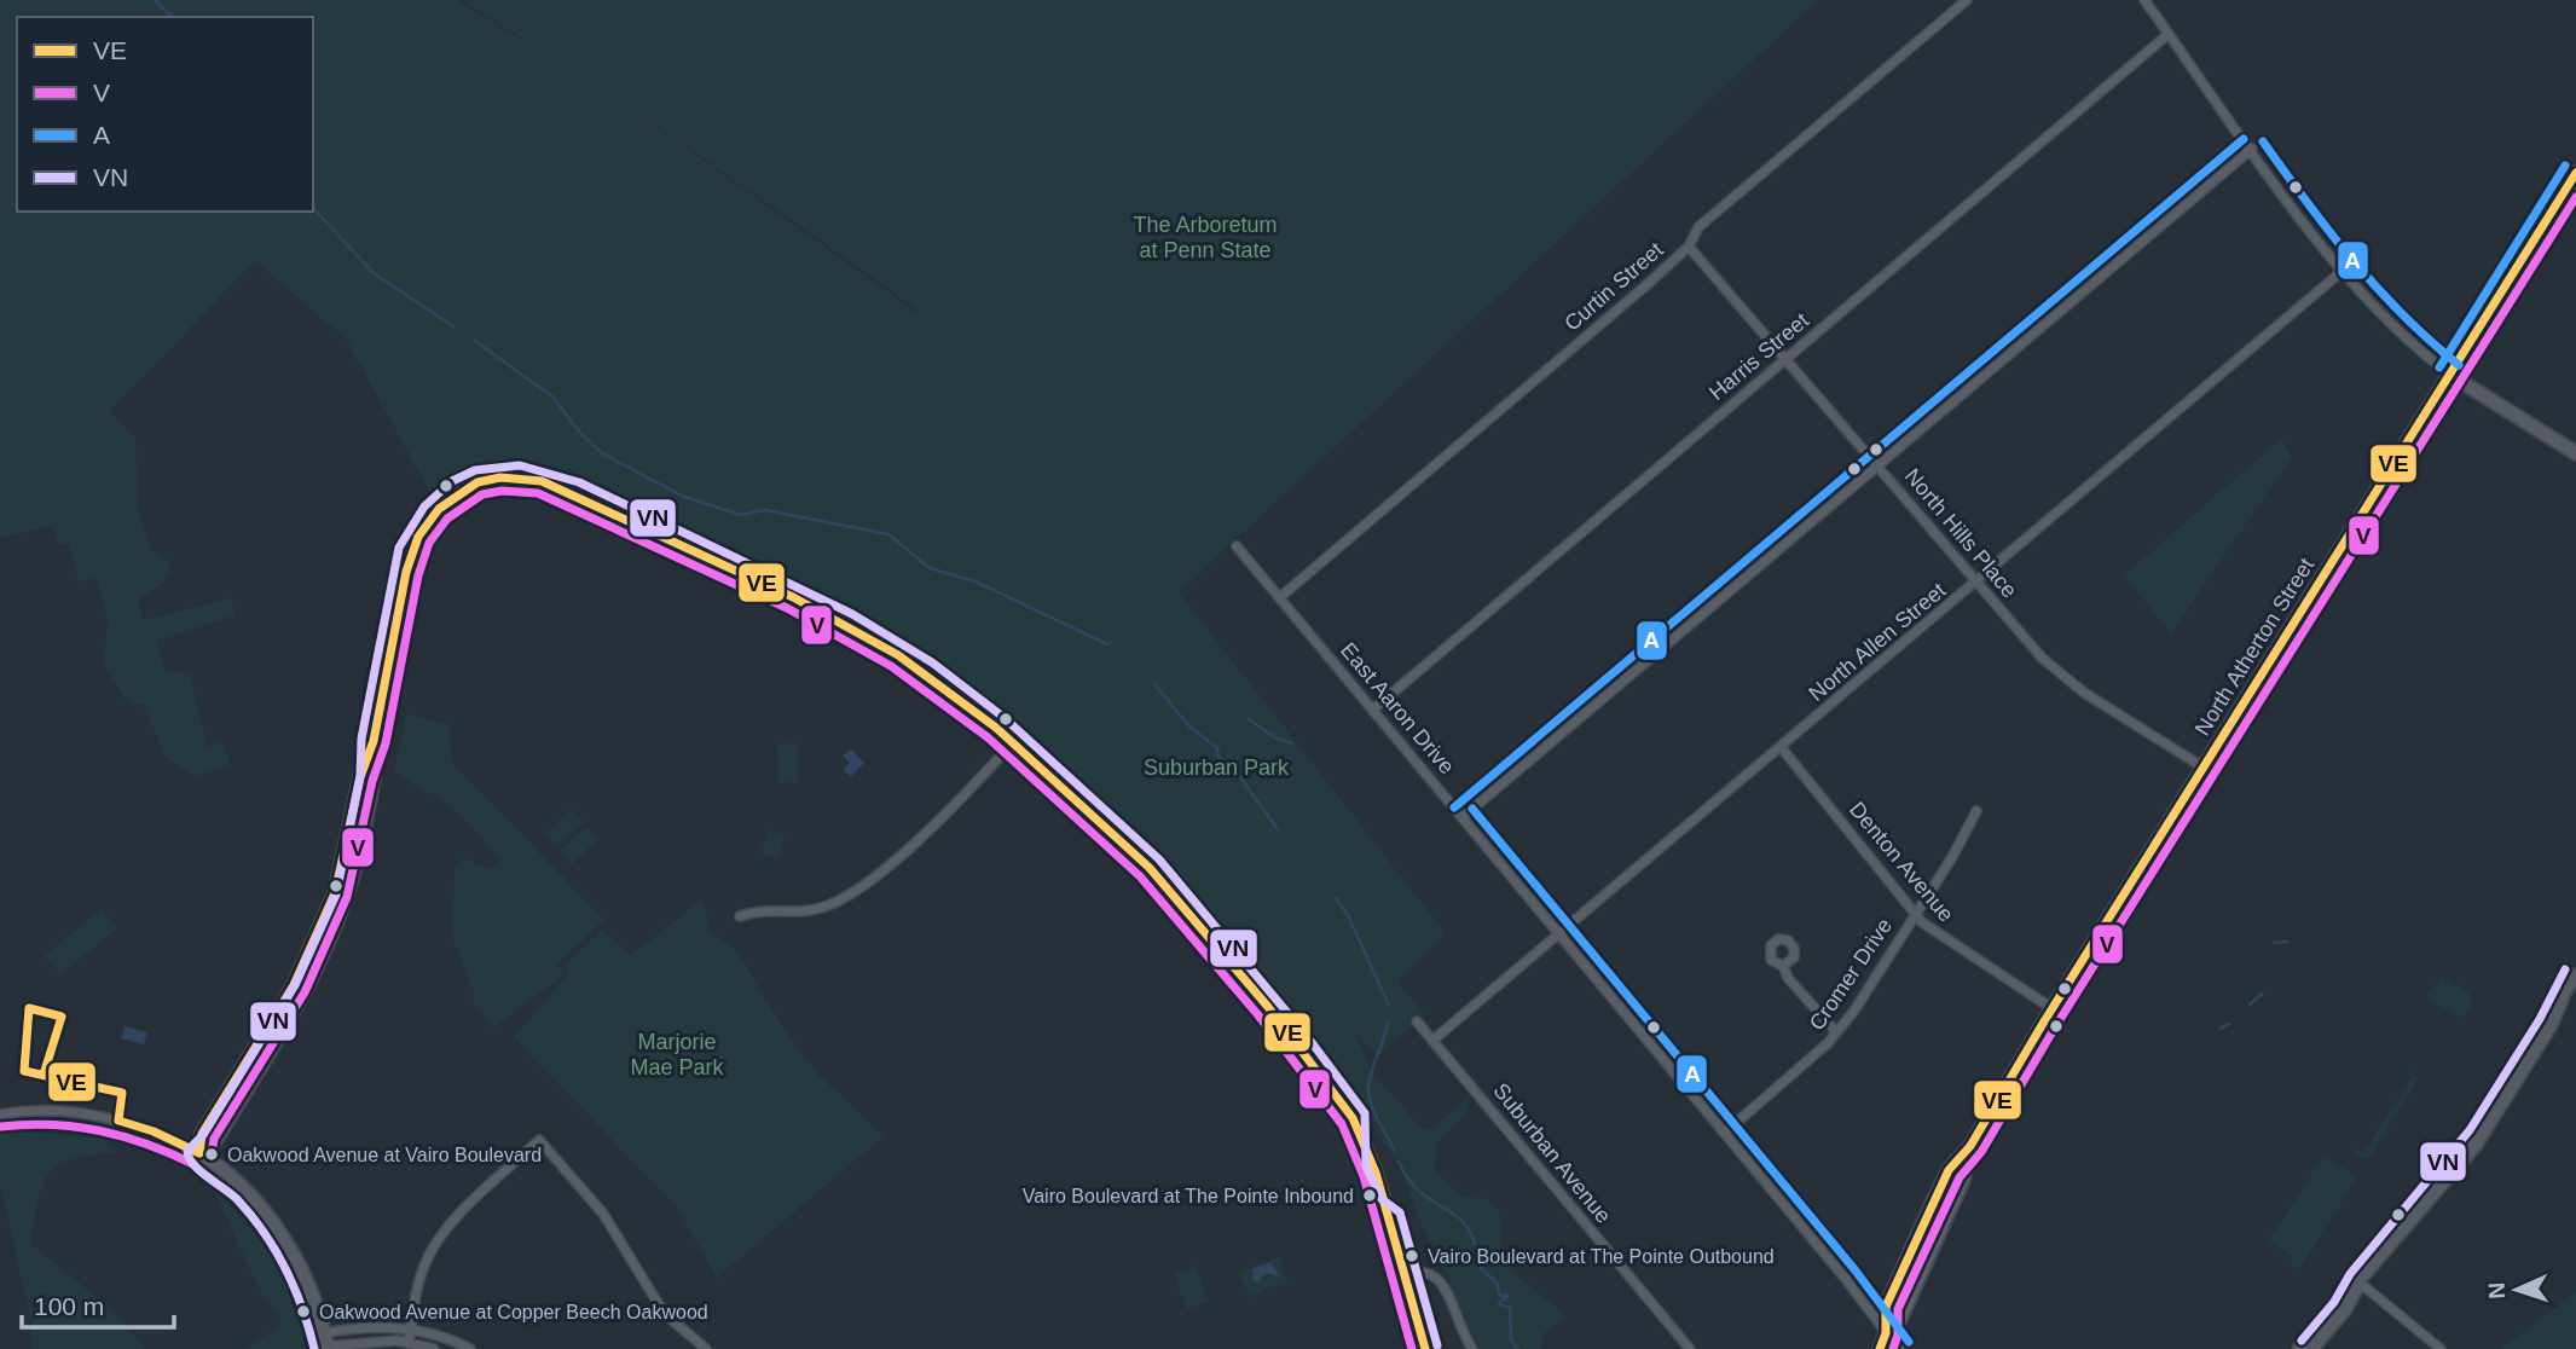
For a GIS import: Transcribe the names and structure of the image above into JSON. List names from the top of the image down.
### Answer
{
  "streets": {
    "main road": ["North Atherton Street"],
    "street": [
      "Curtin Street",
      "Harris Street",
      "North Hills Place",
      "North Allen Street",
      "East Aaron Drive",
      "Denton Avenue",
      "Cromer Drive",
      "Suburban Avenue"
    ]
  },
  "crossings": [
    ["Curtin Street", "North Hills Place"],
    ["Curtin Street", "East Aaron Drive"],
    ["Harris Street", "North Hills Place"],
    ["Harris Street", "East Aaron Drive"],
    ["North Hills Place", "North Allen Street"],
    ["North Hills Place", "North Atherton Street"],
    ["North Allen Street", "East Aaron Drive"],
    ["North Allen Street", "Denton Avenue"],
    ["North Allen Street", "Suburban Avenue"],
    ["North Atherton Street", "East Aaron Drive"],
    ["North Atherton Street", "Denton Avenue"],
    ["East Aaron Drive", "Cromer Drive"],
    ["Denton Avenue", "Cromer Drive"]
  ],
  "parks": ["The Arboretum at Penn State", "Suburban Park", "Marjorie Mae Park"],
  "places": [
    "Oakwood Avenue at Vairo Boulevard",
    "Vairo Boulevard at The Pointe Inbound",
    "Vairo Boulevard at The Pointe Outbound",
    "Oakwood Avenue at Copper Beech Oakwood"
  ],
  "lines": [
    "transit line A",
    "transit line VE",
    "transit line V",
    "transit line VN"
  ],
  "legend": [
    "VE",
    "V",
    "A",
    "VN"
  ],
  "scale_bar": "100 m",
  "north": "left"
}
